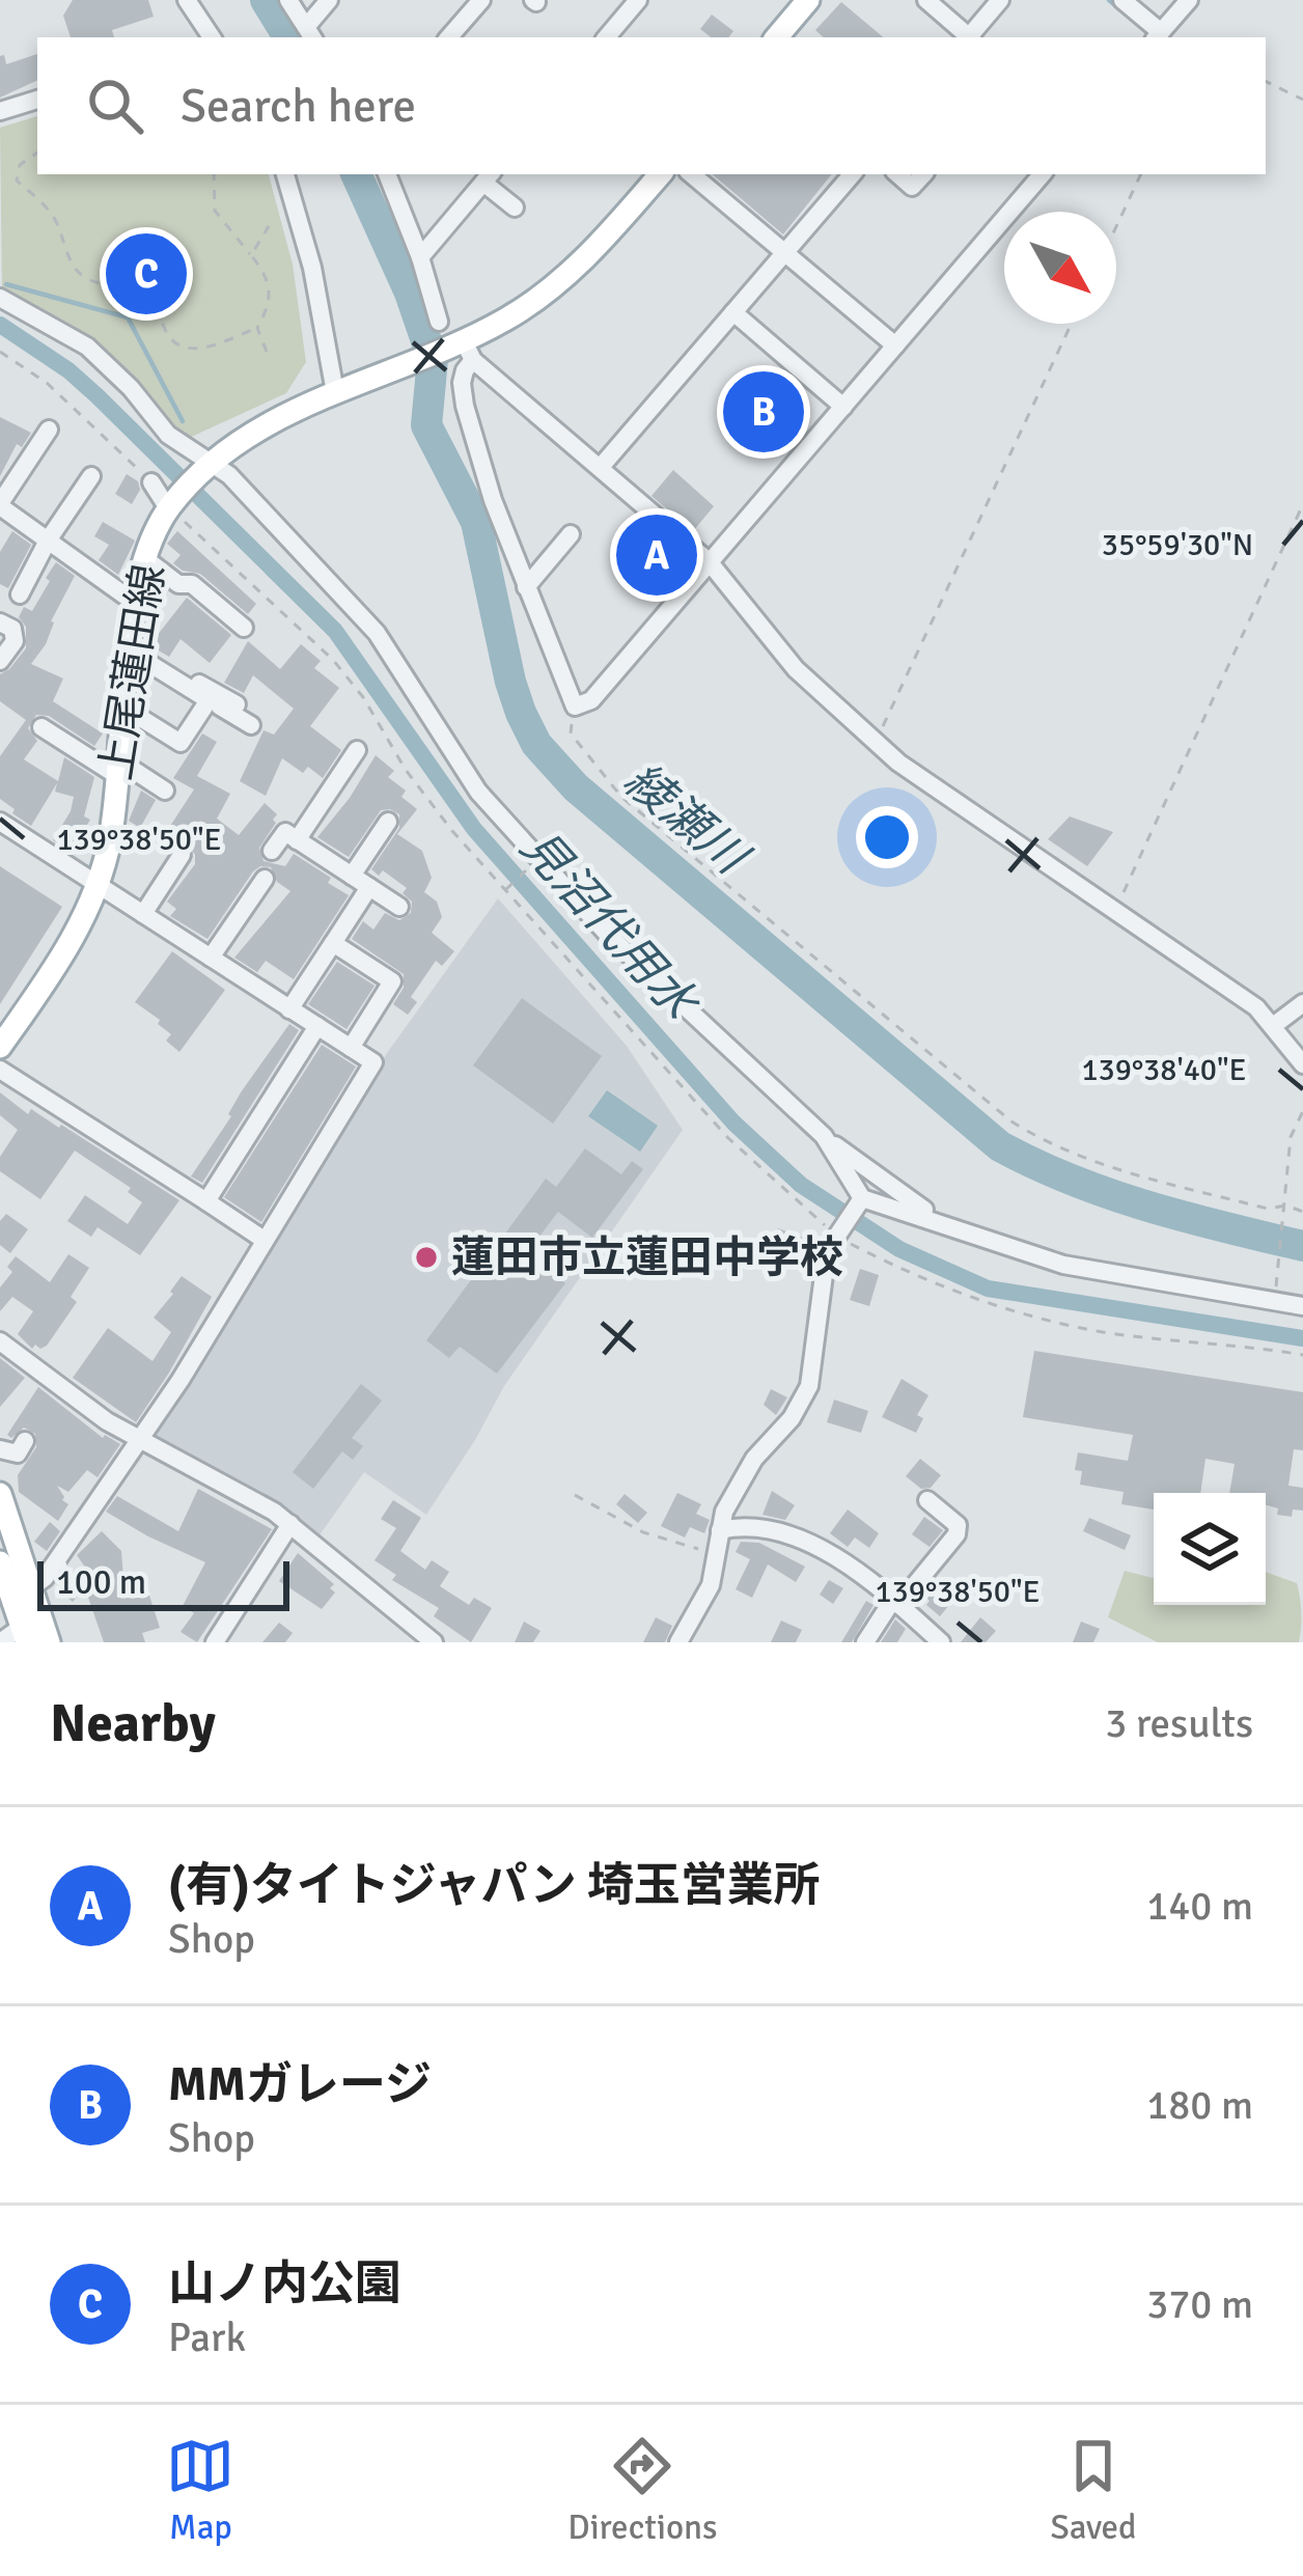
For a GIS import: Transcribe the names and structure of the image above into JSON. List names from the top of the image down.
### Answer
{
  "streets": {
    "main road": ["上尾蓮田線"]
  },
  "water": ["綾瀬川", "見沼代用水"],
  "places": ["蓮田市立蓮田中学校"],
  "scale_bar": "100 m",
  "north": "bottom right",
  "page": {
    "search": "Search here",
    "pins": ["C", "B", "A"],
    "scale": "100 m",
    "heading": ["Nearby", "3 results"],
    "list": [
      {
        "mark": "A",
        "name": "(有)タイトジャパン 埼玉営業所",
        "note": "Shop",
        "value": "140 m"
      },
      {
        "mark": "B",
        "name": "MMガレージ",
        "note": "Shop",
        "value": "180 m"
      },
      {
        "mark": "C",
        "name": "山ノ内公園",
        "note": "Park",
        "value": "370 m"
      }
    ],
    "nav": ["Map", "Directions", "Saved"]
  },
  "coordinates": ["35°59'30\"N", "139°38'50\"E", "139°38'40\"E"]
}
